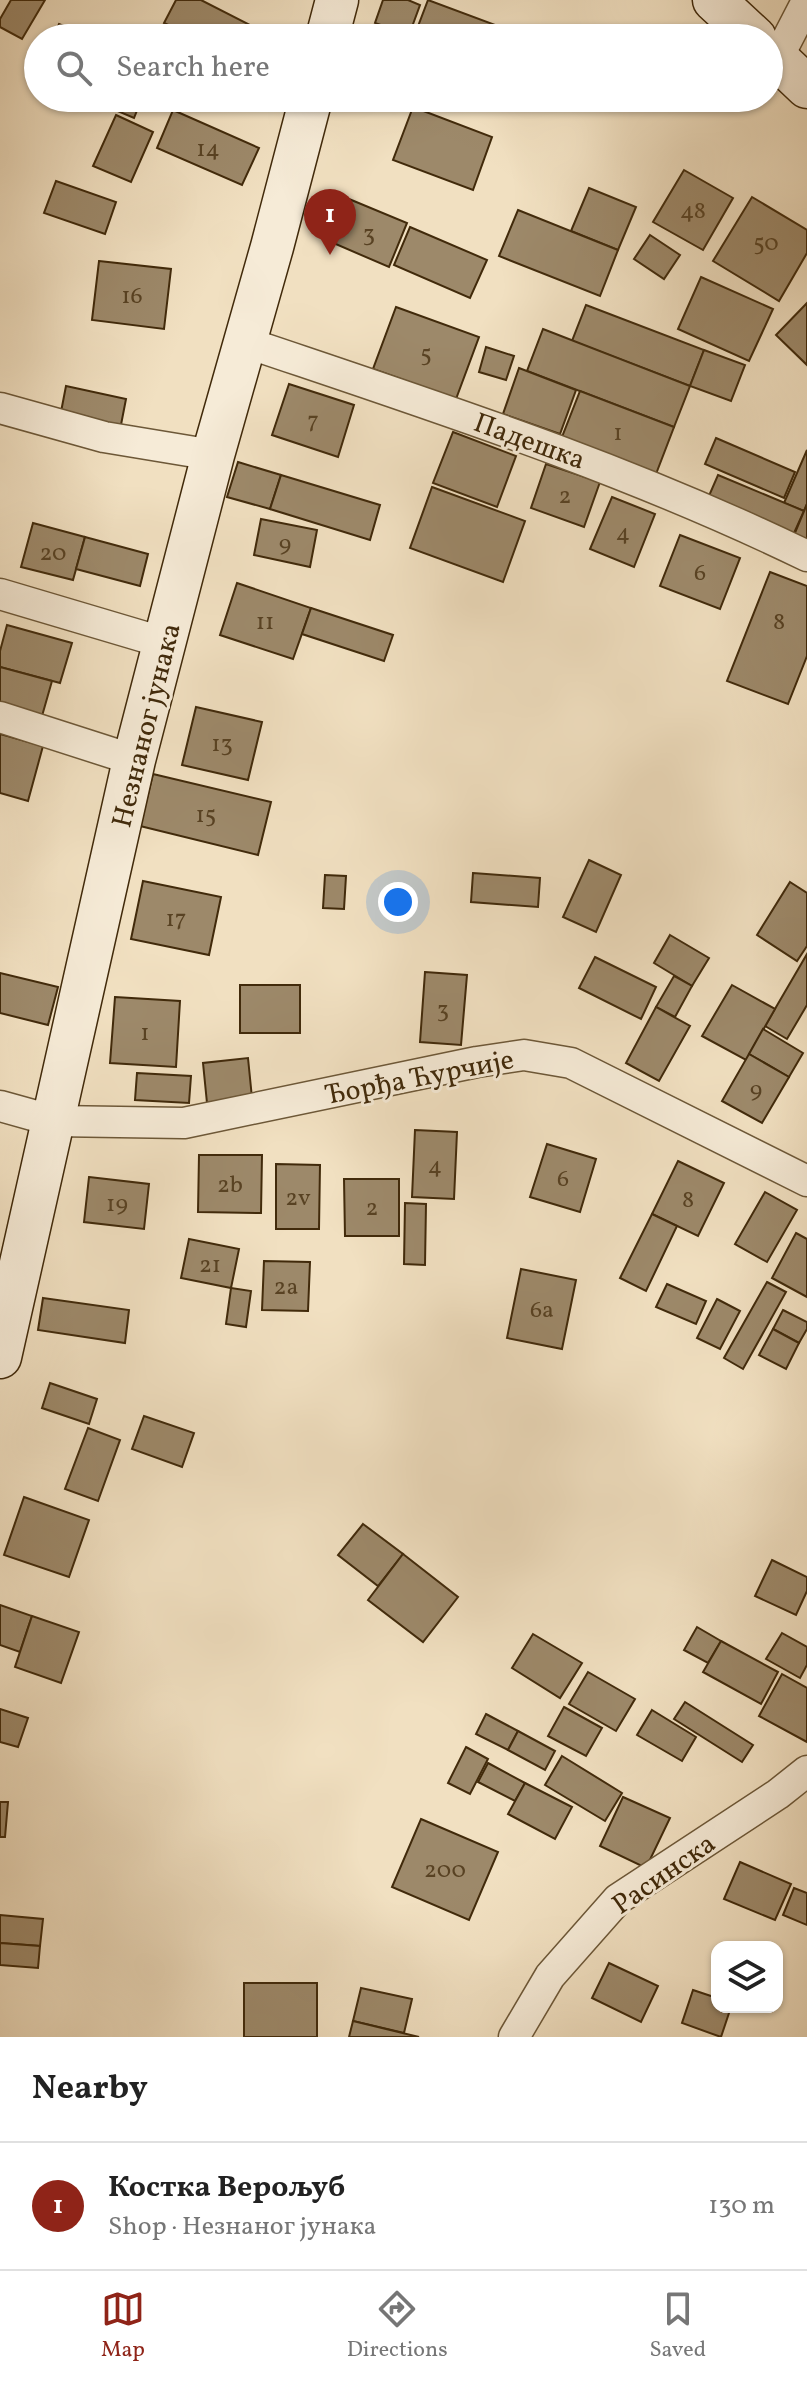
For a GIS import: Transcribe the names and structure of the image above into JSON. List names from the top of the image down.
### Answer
{
  "streets": {
    "street": [
      "Падешка",
      "Незнаног јунака",
      "Ђорђа Ћурчије",
      "Расинска"
    ]
  },
  "crossings": [
    ["Падешка", "Незнаног јунака"],
    ["Незнаног јунака", "Ђорђа Ћурчије"]
  ],
  "house_numbers": [
    "14",
    "48",
    "3",
    "50",
    "16",
    "5",
    "7",
    "1",
    "2",
    "4",
    "9",
    "20",
    "6",
    "11",
    "8",
    "13",
    "15",
    "17",
    "3",
    "1",
    "9",
    "4",
    "6",
    "2b",
    "2v",
    "8",
    "19",
    "2",
    "21",
    "2a",
    "6a",
    "200"
  ],
  "page": {
    "search": "Search here",
    "pins": "1",
    "heading": "Nearby",
    "list": [
      {
        "mark": "1",
        "name": "Костка Верољуб",
        "note": "Shop · Незнаног јунака",
        "value": "130 m"
      }
    ],
    "nav": ["Map", "Directions", "Saved"]
  }
}
